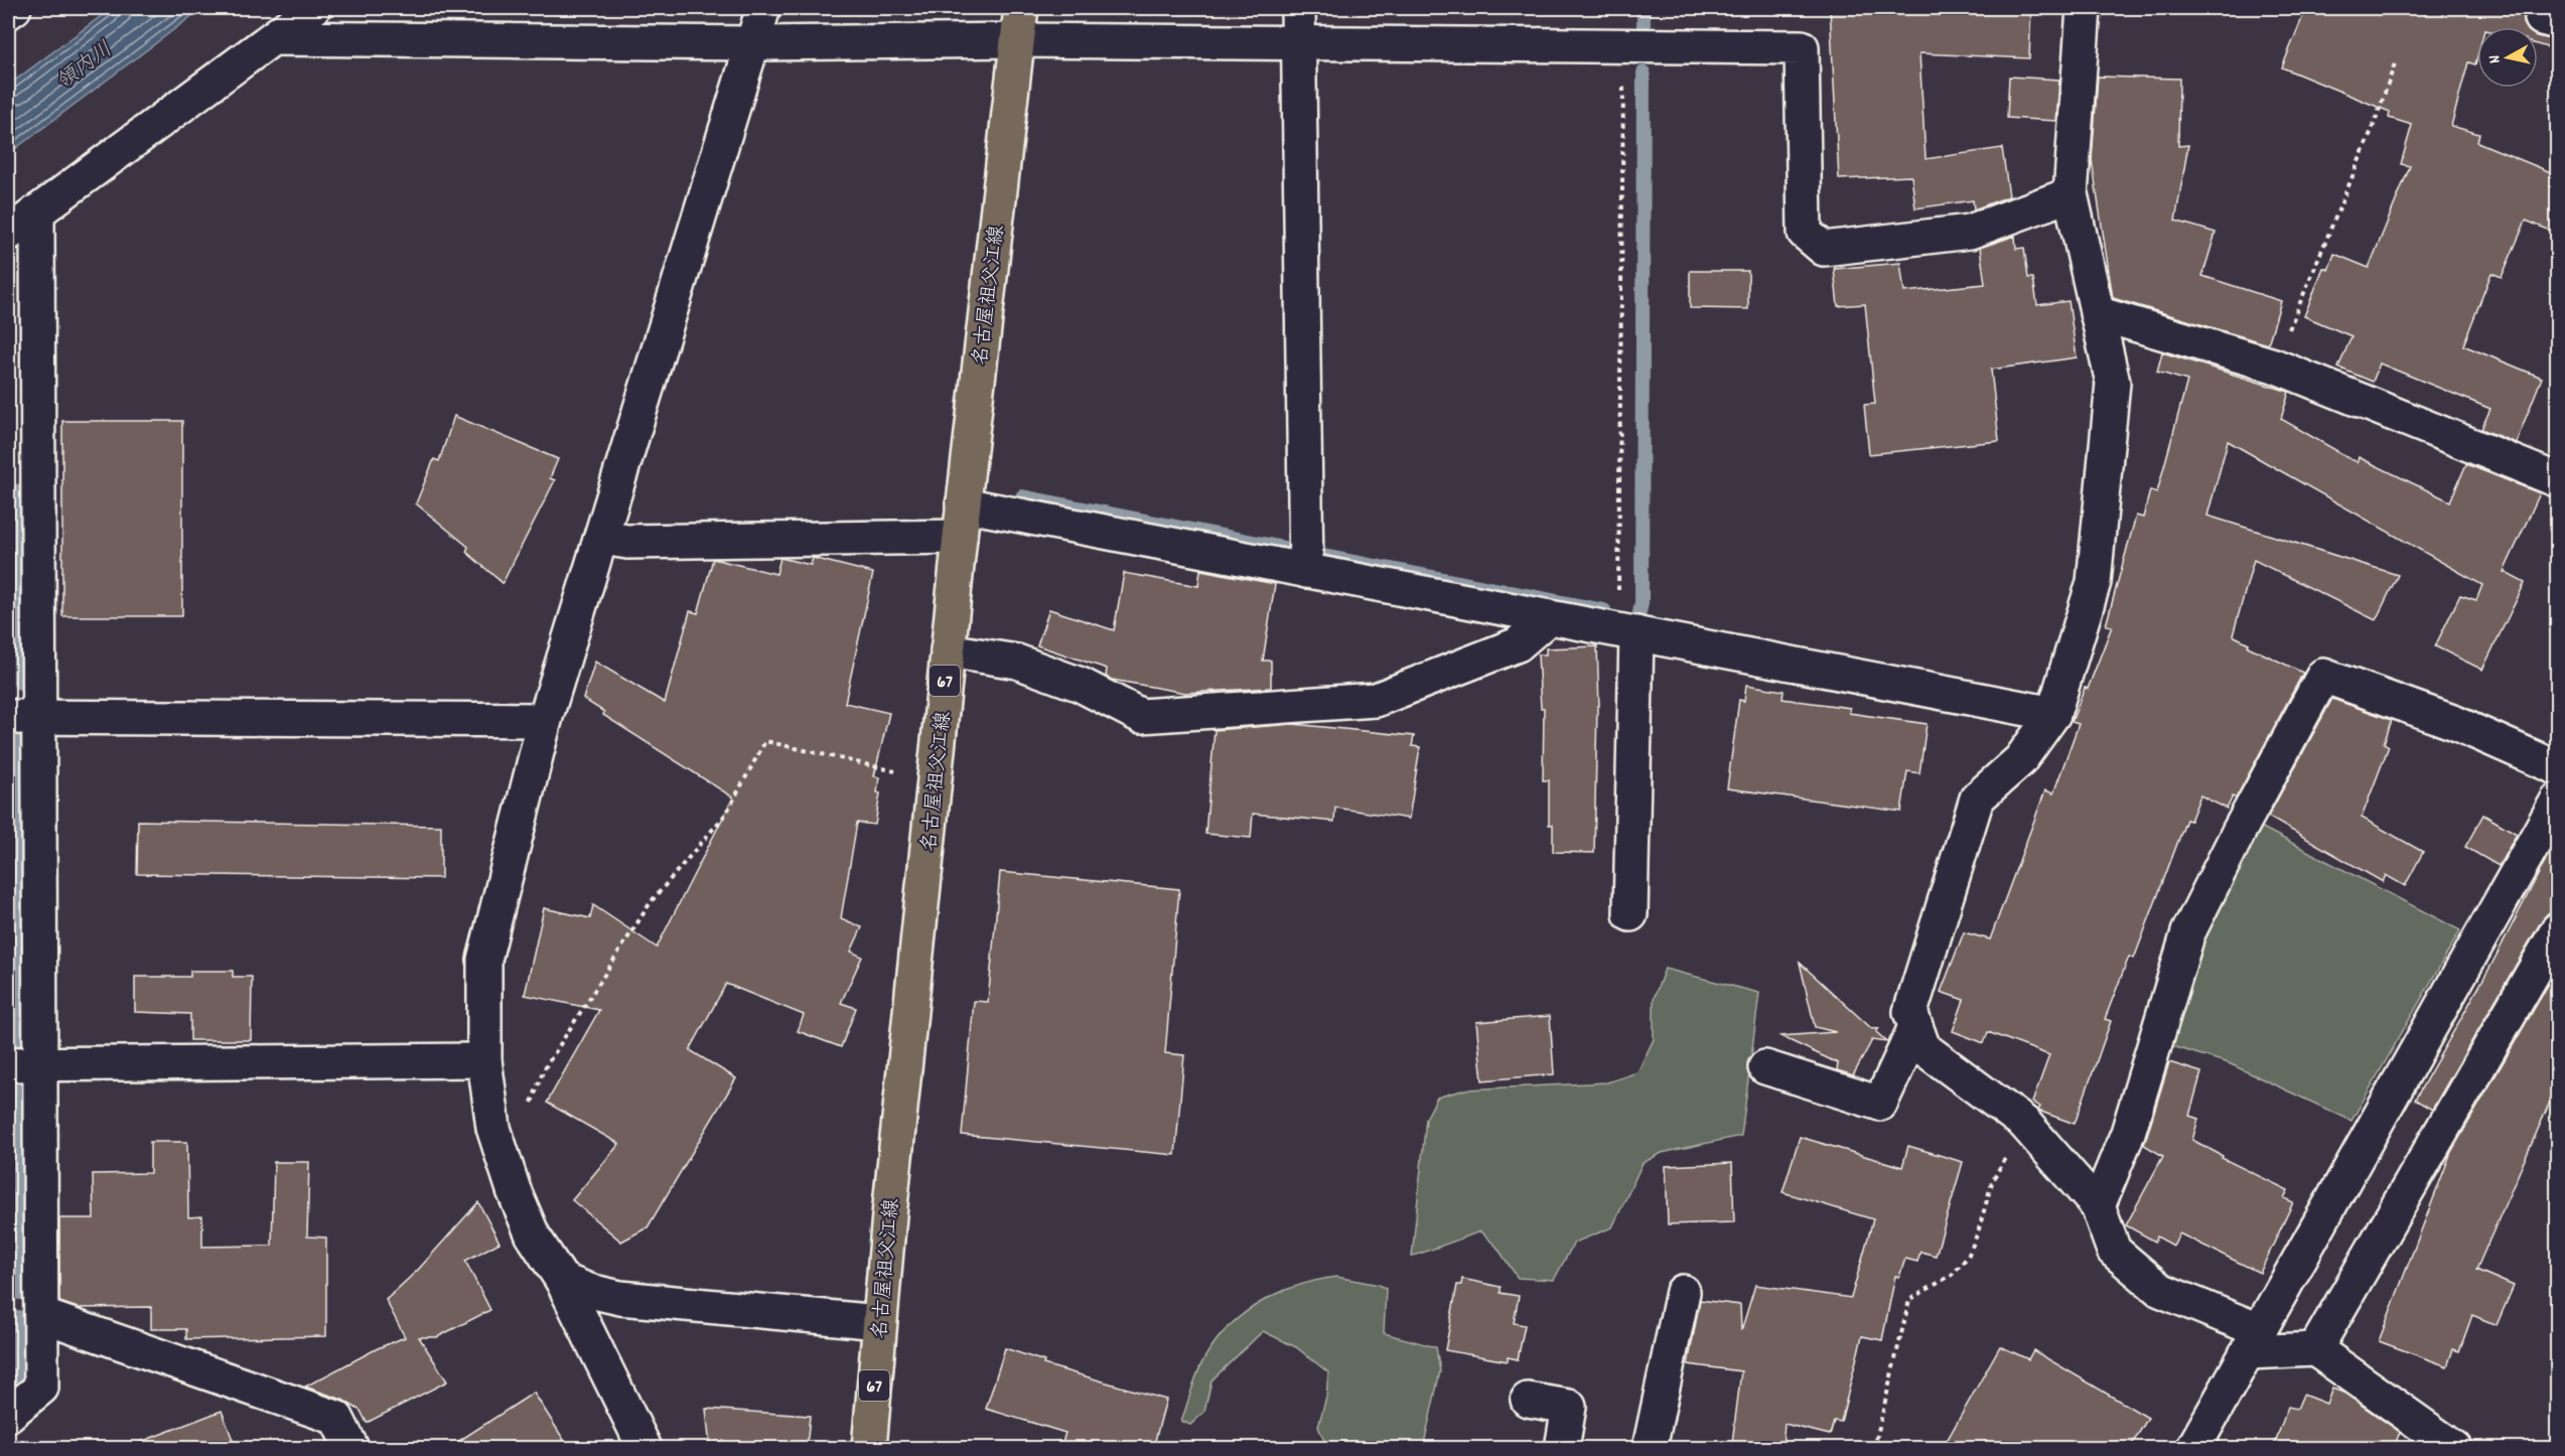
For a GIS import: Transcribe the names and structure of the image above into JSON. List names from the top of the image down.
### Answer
{
  "streets": {
    "main road": ["名古屋祖父江線", "67"]
  },
  "water": ["領内川"],
  "north": "left"
}
